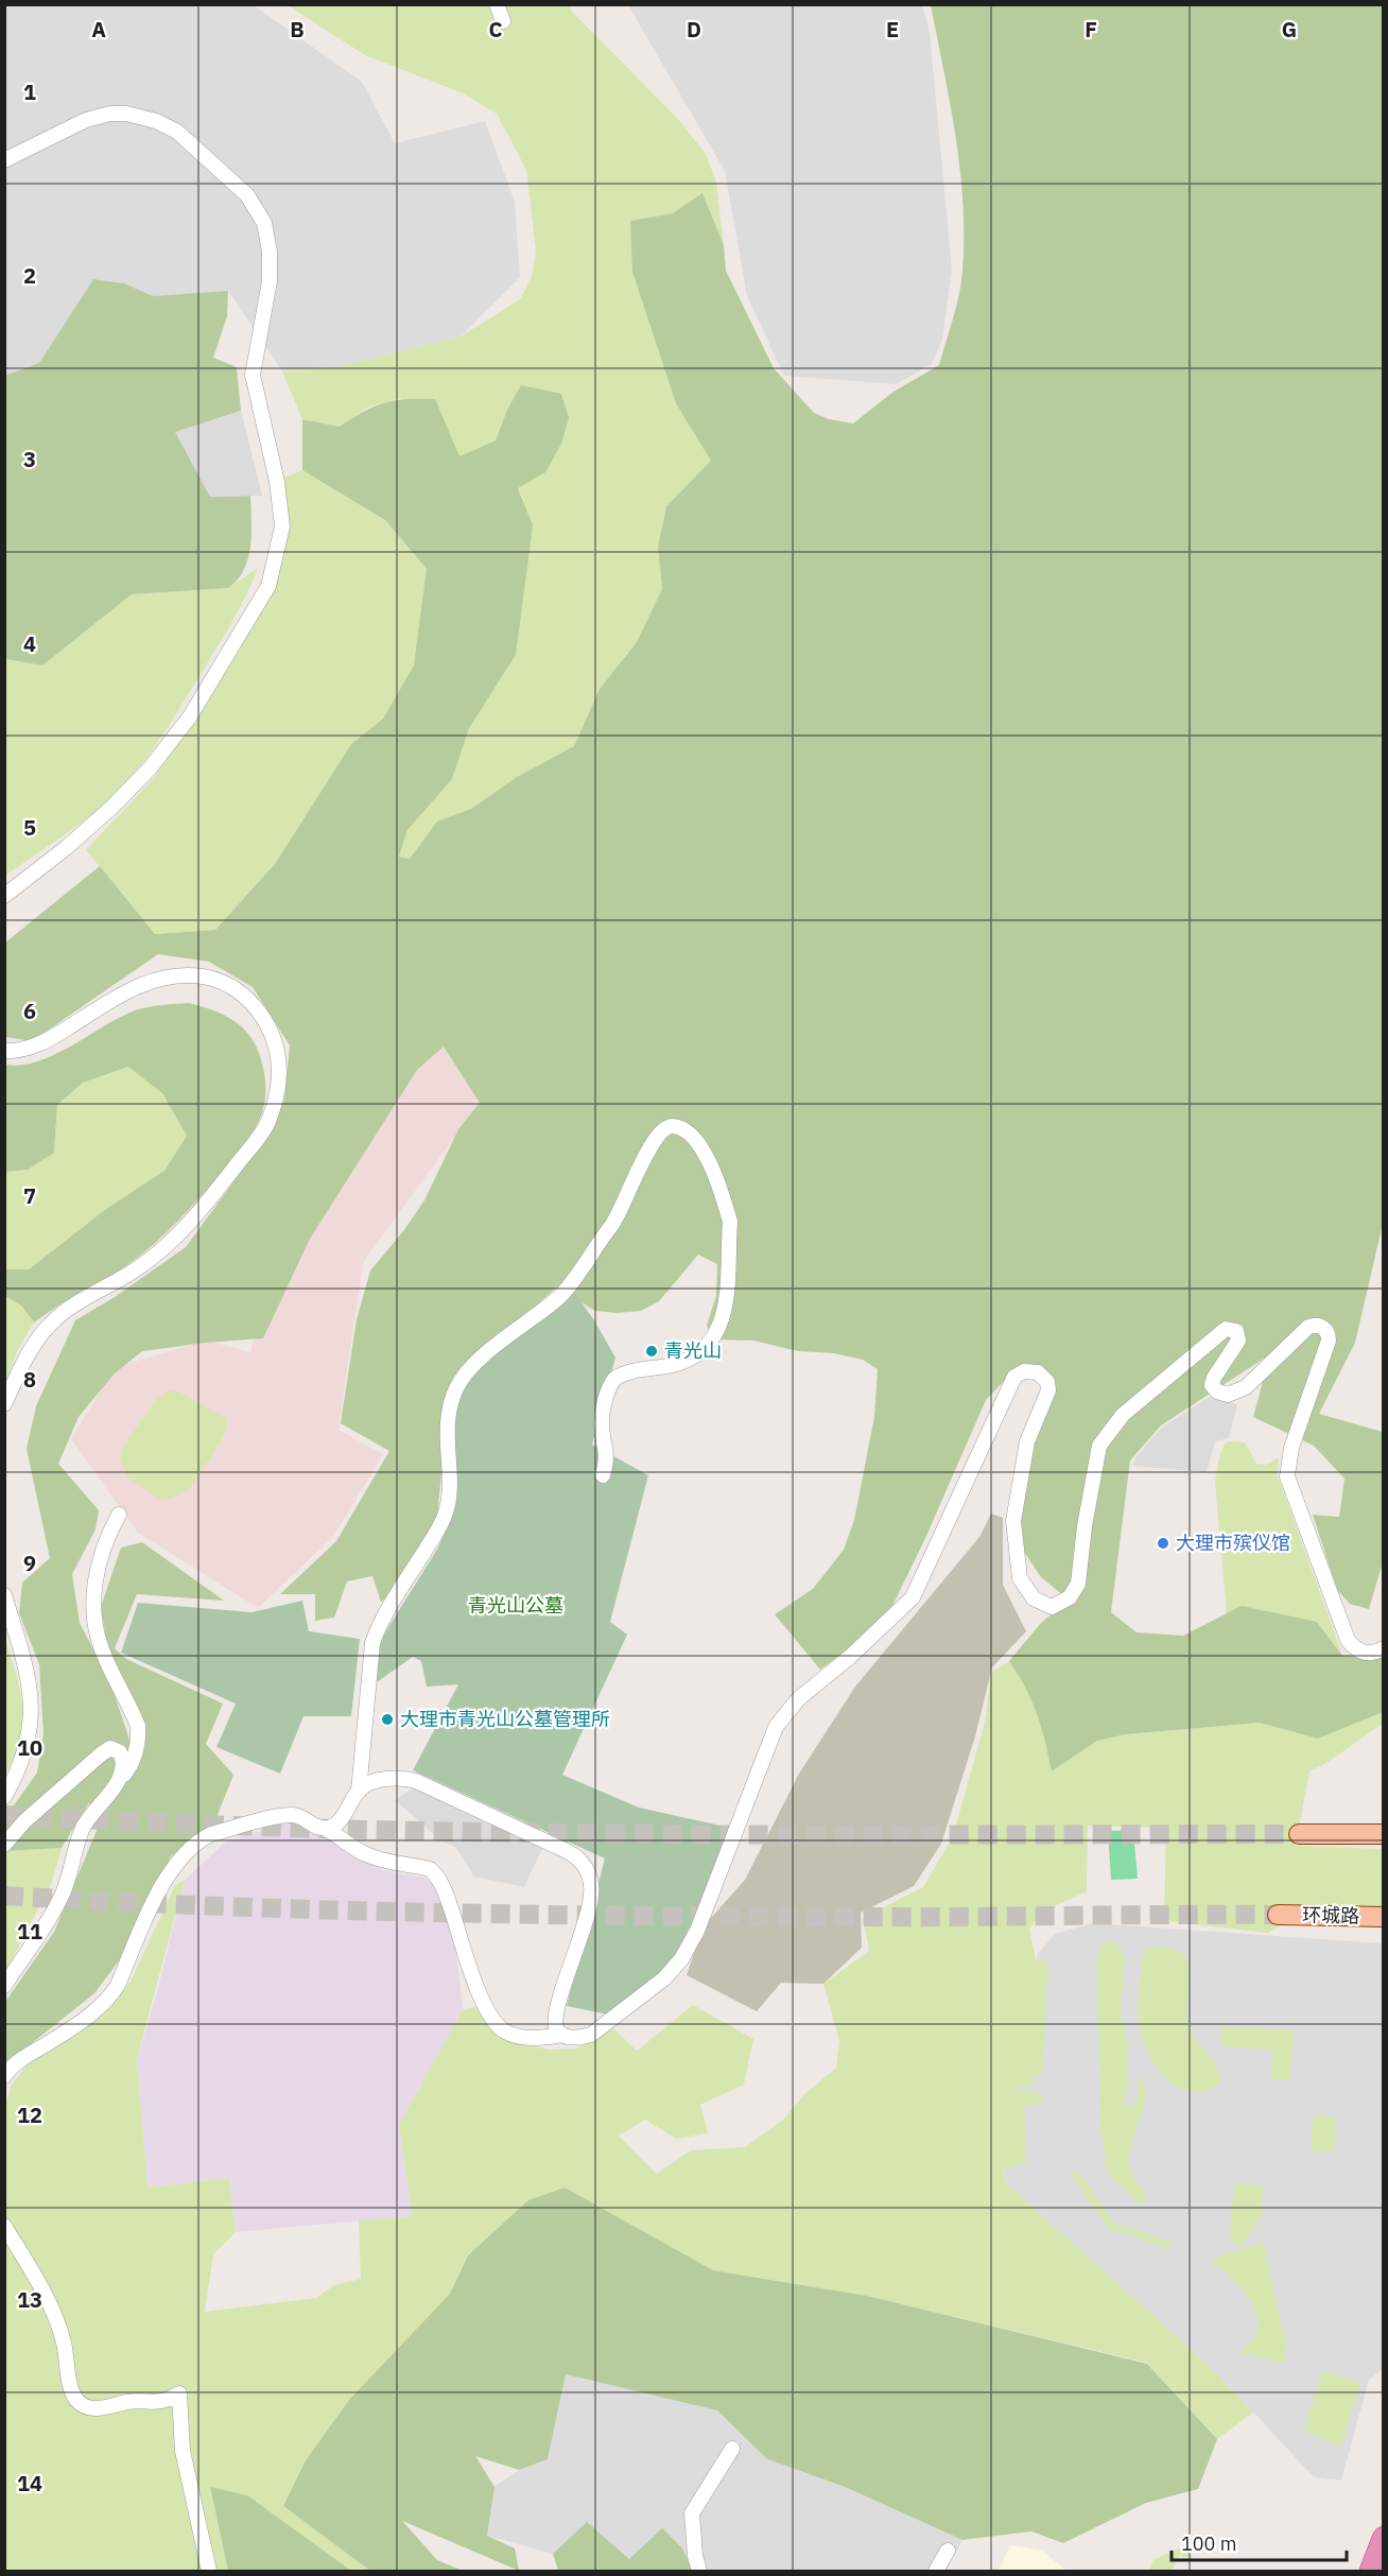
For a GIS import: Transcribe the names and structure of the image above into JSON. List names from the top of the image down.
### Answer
{
  "streets": {
    "main road": ["环城路"]
  },
  "parks": ["青光山公墓"],
  "places": ["青光山", "大理市殡仪馆", "大理市青光山公墓管理所"],
  "scale_bar": "100 m",
  "grid": {
    "columns": [
      "A",
      "B",
      "C",
      "D",
      "E",
      "F",
      "G"
    ],
    "rows": [
      "1",
      "2",
      "3",
      "4",
      "5",
      "6",
      "7",
      "8",
      "9",
      "10",
      "11",
      "12",
      "13",
      "14"
    ]
  }
}
